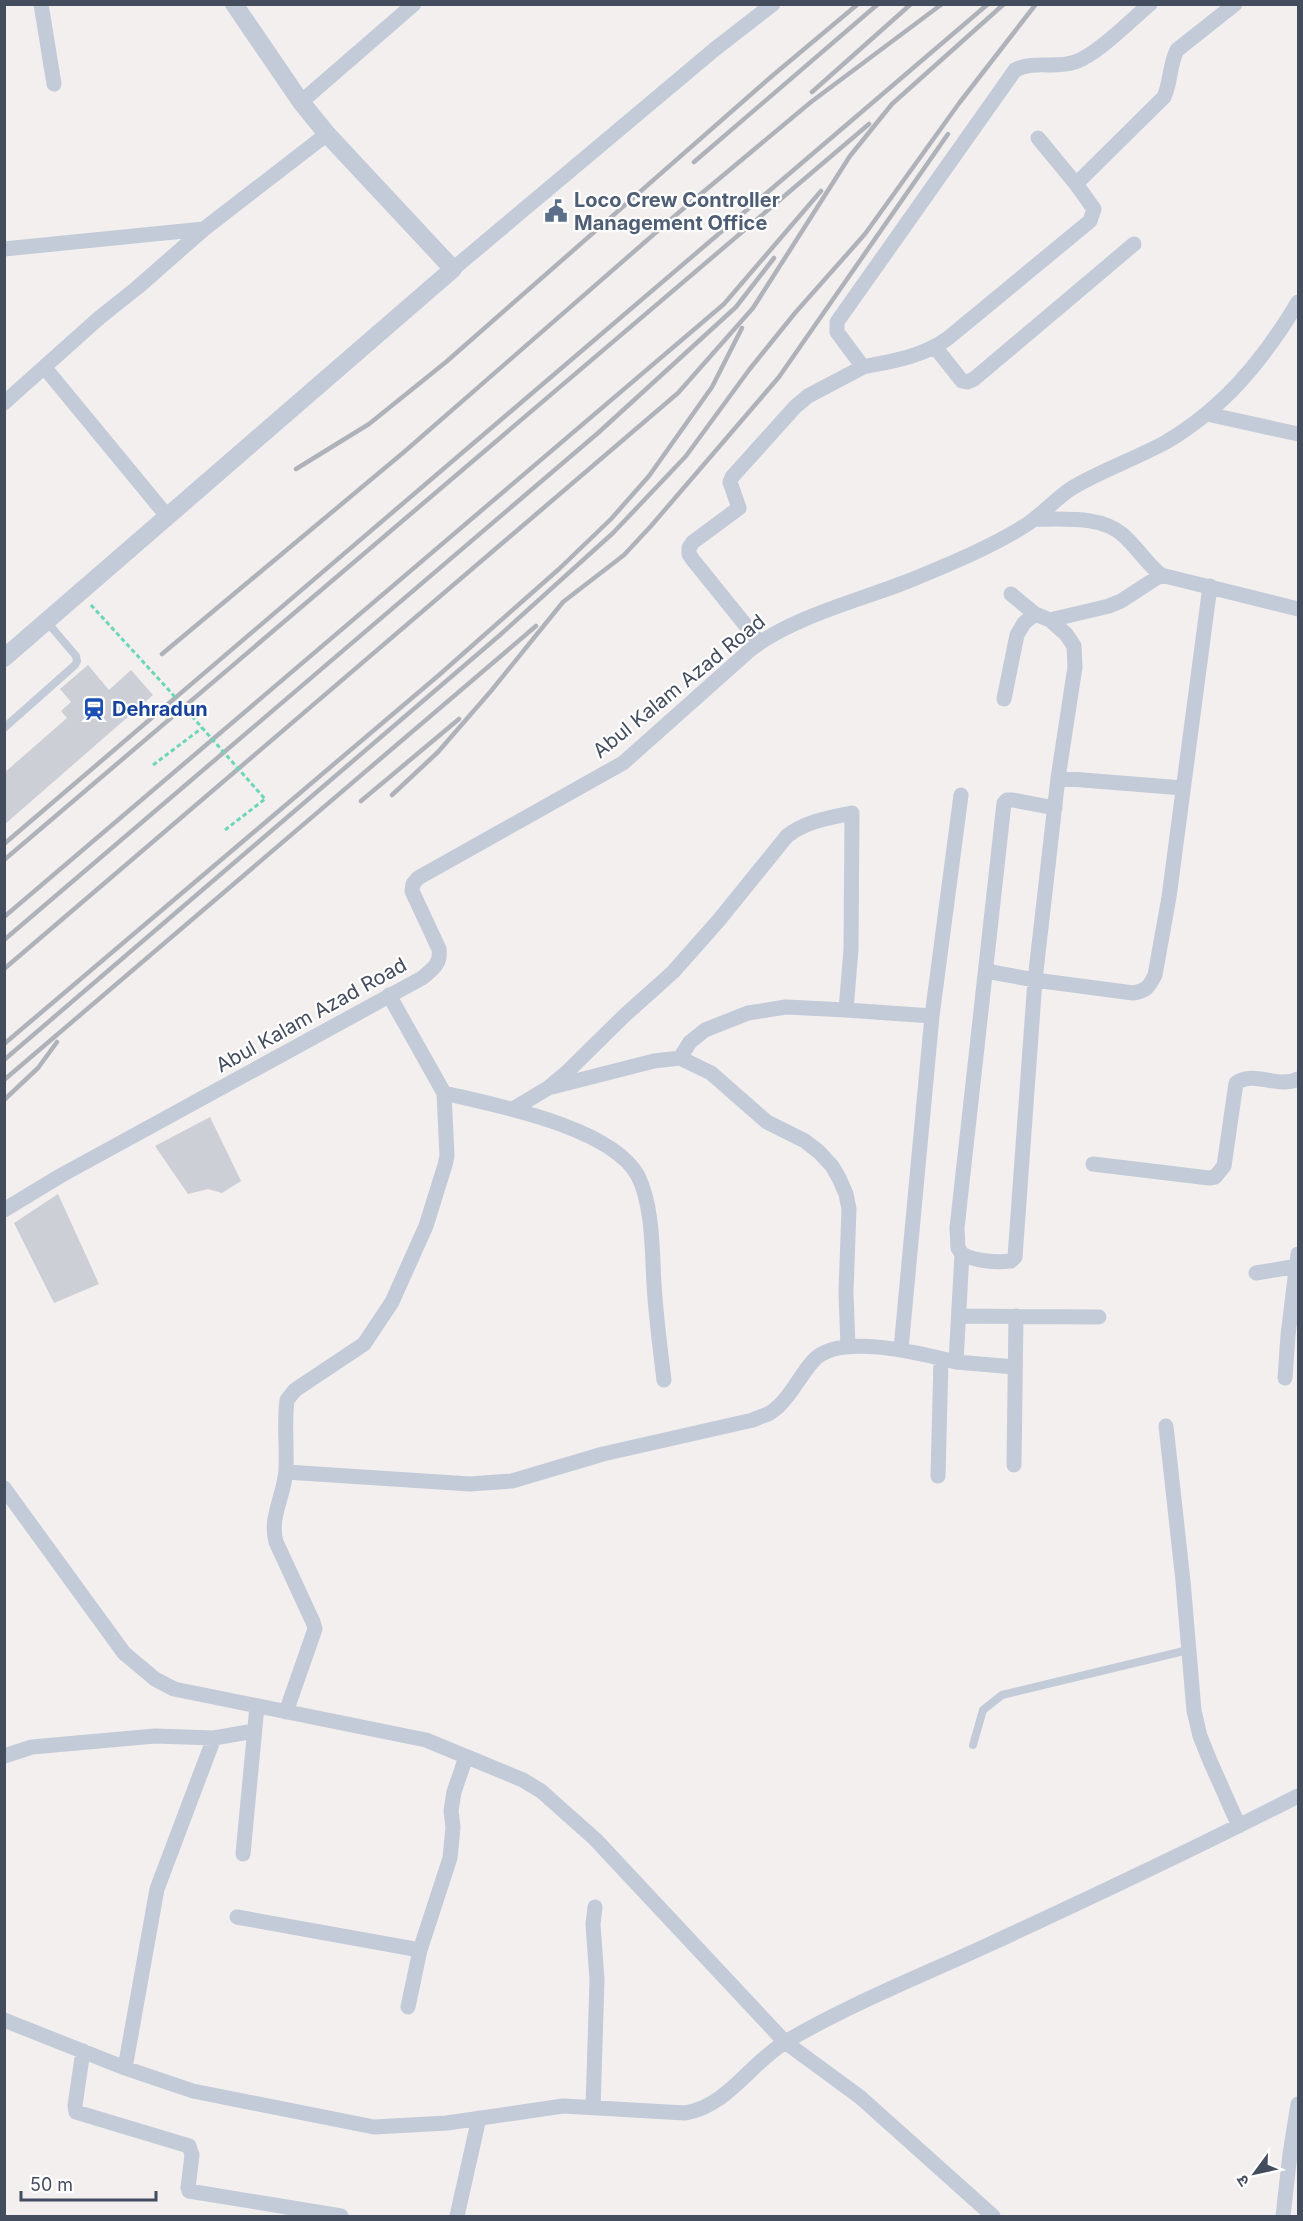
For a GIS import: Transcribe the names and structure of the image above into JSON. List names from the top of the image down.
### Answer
{
  "streets": {
    "street": ["Abul Kalam Azad Road"]
  },
  "places": {
    "public building": ["Loco Crew Controller Management Office"],
    "station": ["Dehradun"]
  },
  "scale_bar": "50 m",
  "north": "bottom left"
}
